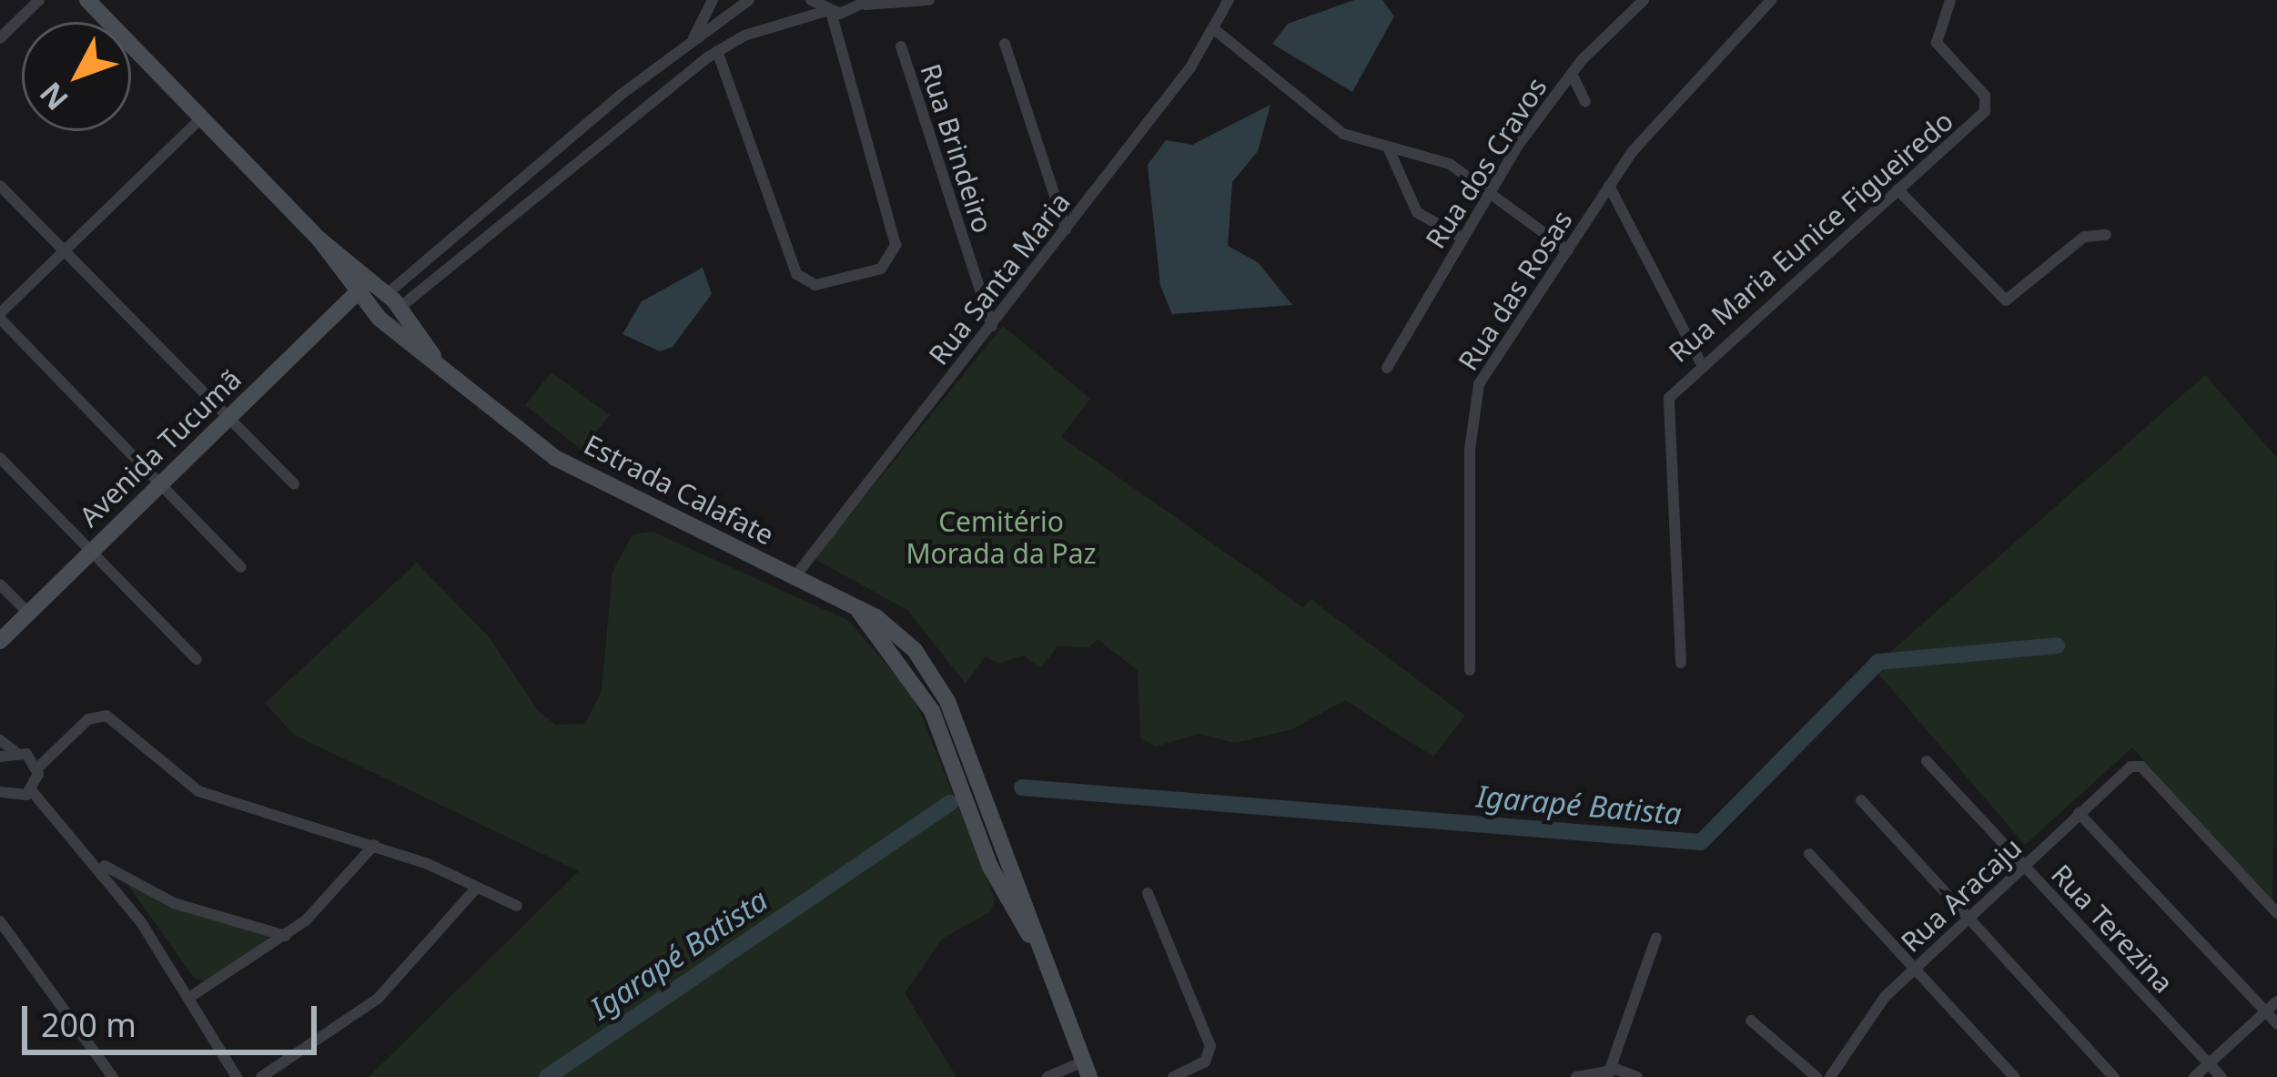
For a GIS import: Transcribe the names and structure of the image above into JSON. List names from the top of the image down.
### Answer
{
  "streets": {
    "street": [
      "Rua Brindeiro",
      "Rua dos Cravos",
      "Rua Maria Eunice Figueiredo",
      "Rua Santa Maria",
      "Rua das Rosas",
      "Avenida Tucumã",
      "Estrada Calafate",
      "Rua Aracaju",
      "Rua Terezina"
    ]
  },
  "crossings": [
    ["Rua Brindeiro", "Rua Santa Maria"],
    ["Rua Santa Maria", "Estrada Calafate"],
    ["Avenida Tucumã", "Estrada Calafate"],
    ["Rua Aracaju", "Rua Terezina"]
  ],
  "water": ["Igarapé Batista"],
  "parks": ["Cemitério Morada da Paz"],
  "scale_bar": "200 m",
  "north": "bottom left"
}
